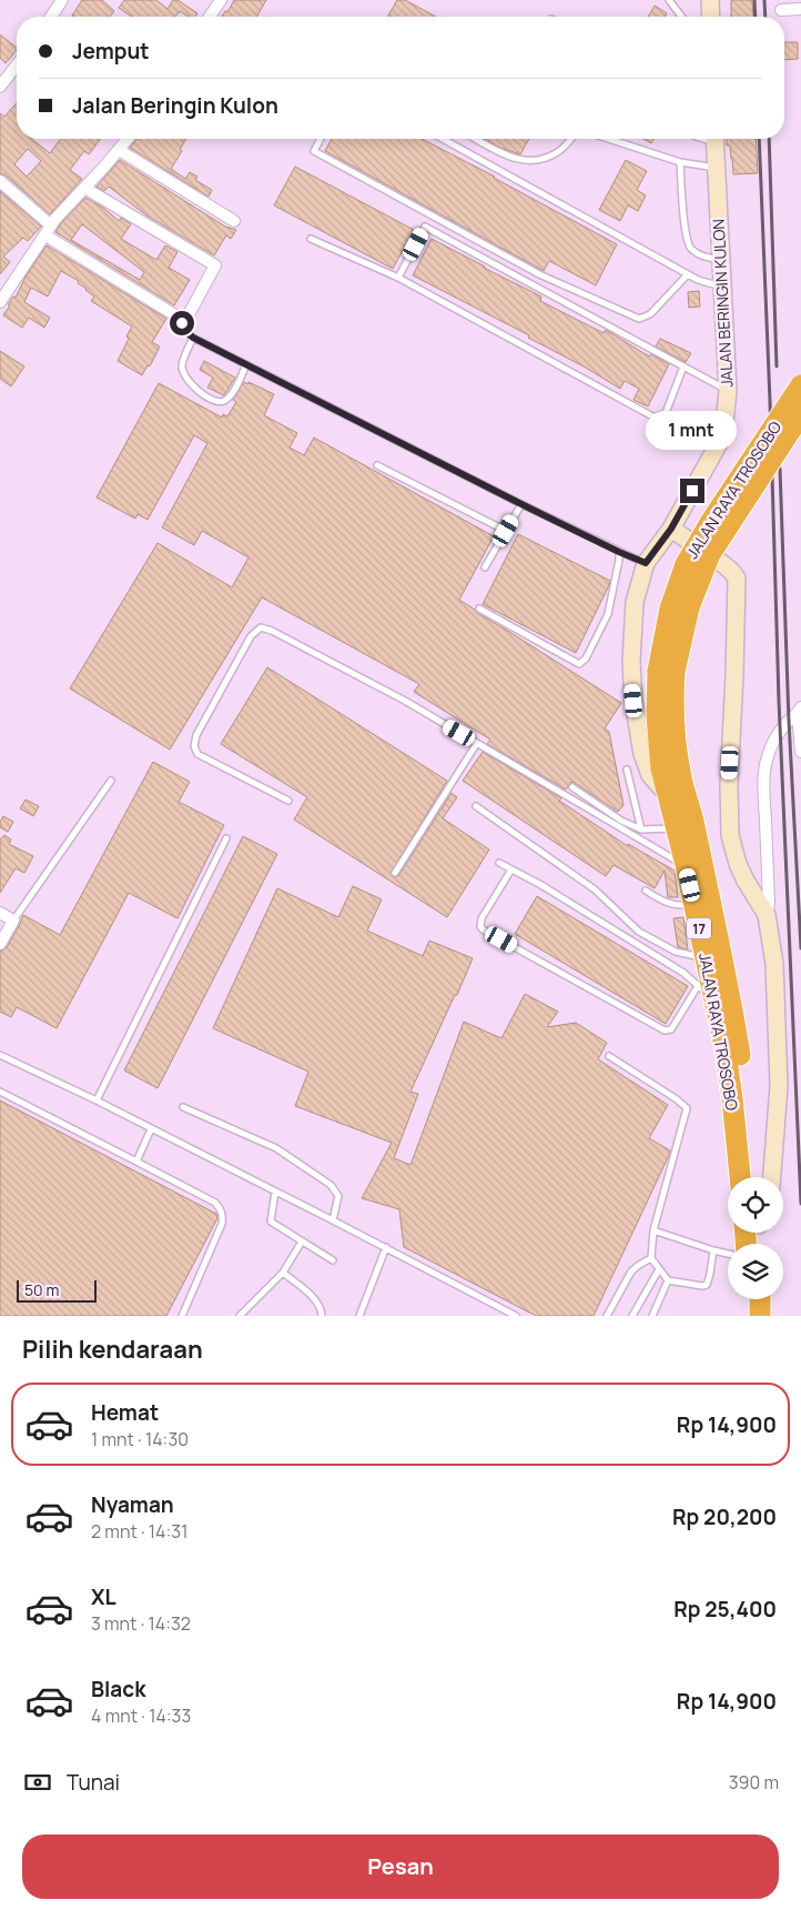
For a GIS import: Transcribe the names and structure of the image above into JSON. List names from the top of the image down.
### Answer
{
  "streets": {
    "highway": ["JALAN RAYA TROSOBO", "17"],
    "street": ["JALAN BERINGIN KULON"]
  },
  "scale_bar": "50 m",
  "page": {
    "banner": ["Jemput", "Jalan Beringin Kulon"],
    "bubble": "1 mnt",
    "scale": "50 m",
    "heading": "Pilih kendaraan",
    "list": [
      {
        "name": "Hemat",
        "note": "1 mnt · 14:30",
        "value": "Rp 14,900"
      },
      {
        "name": "Nyaman",
        "note": "2 mnt · 14:31",
        "value": "Rp 20,200"
      },
      {
        "name": "XL",
        "note": "3 mnt · 14:32",
        "value": "Rp 25,400"
      },
      {
        "name": "Black",
        "note": "4 mnt · 14:33",
        "value": "Rp 14,900"
      }
    ],
    "pay": ["Tunai", "390 m"],
    "buttons": "Pesan"
  }
}
